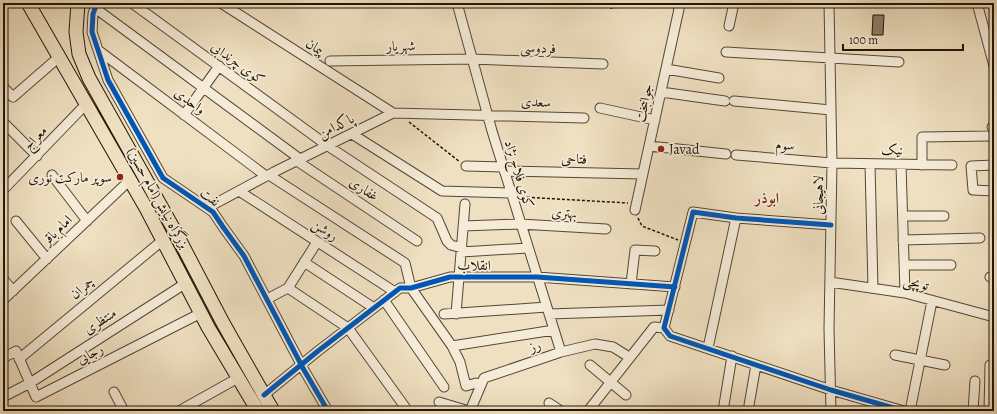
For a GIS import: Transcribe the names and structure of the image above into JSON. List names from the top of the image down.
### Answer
{
  "streets": {
    "highway": ["بزرگراه نیایش(امام حسین)"],
    "street": [
      "شهریار",
      "پیمان",
      "فردوسی",
      "کوی چرندابی",
      "واحدی",
      "سعدی",
      "جوانبخت",
      "پاکدامن",
      "معراج",
      "سوم",
      "نیک",
      "فتاحی",
      "کوی فلاح نژاد",
      "غفاری",
      "لاهیجانی",
      "نفت",
      "بهتری",
      "امام باقر",
      "روشن",
      "انقلاب",
      "توپچی",
      "چمران",
      "منتظری",
      "رز",
      "رجایی"
    ]
  },
  "crossings": [
    ["شهریار", "فردوسی"],
    ["شهریار", "کوی فلاح نژاد"],
    ["پیمان", "پاکدامن"],
    ["فردوسی", "کوی فلاح نژاد"],
    ["کوی چرندابی", "پاکدامن"],
    ["واحدی", "پاکدامن"],
    ["واحدی", "نفت"],
    ["واحدی", "انقلاب"],
    ["سعدی", "پاکدامن"],
    ["سعدی", "کوی فلاح نژاد"],
    ["جوانبخت", "فتاحی"],
    ["پاکدامن", "کوی فلاح نژاد"],
    ["پاکدامن", "غفاری"],
    ["پاکدامن", "نفت"],
    ["پاکدامن", "روشن"],
    ["معراج", "بزرگراه نیایش(امام حسین)"],
    ["سوم", "نیک"],
    ["سوم", "لاهیجانی"],
    ["نیک", "لاهیجانی"],
    ["فتاحی", "کوی فلاح نژاد"],
    ["کوی فلاح نژاد", "بهتری"],
    ["کوی فلاح نژاد", "انقلاب"],
    ["کوی فلاح نژاد", "رز"],
    ["غفاری", "نفت"],
    ["لاهیجانی", "توپچی"],
    ["نفت", "انقلاب"],
    ["بزرگراه نیایش(امام حسین)", "امام باقر"],
    ["بزرگراه نیایش(امام حسین)", "انقلاب"],
    ["بزرگراه نیایش(امام حسین)", "چمران"],
    ["بزرگراه نیایش(امام حسین)", "منتظری"],
    ["بزرگراه نیایش(امام حسین)", "رجایی"],
    ["روشن", "انقلاب"],
    ["چمران", "رجایی"],
    ["منتظری", "رجایی"]
  ],
  "districts": ["ابوذر"],
  "places": ["Javad", "سوپر مارکت نوری"],
  "scale_bar": "100 m"
}
